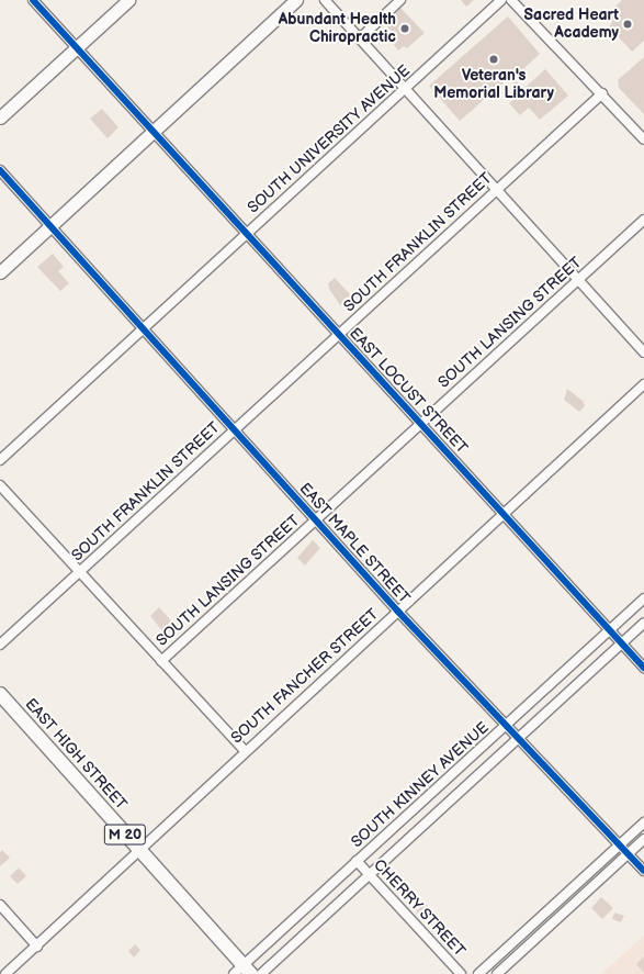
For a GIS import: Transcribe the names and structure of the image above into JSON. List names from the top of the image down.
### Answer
{
  "streets": {
    "main road": ["EAST HIGH STREET", "M 20"],
    "street": [
      "SOUTH UNIVERSITY AVENUE",
      "SOUTH FRANKLIN STREET",
      "SOUTH LANSING STREET",
      "EAST LOCUST STREET",
      "EAST MAPLE STREET",
      "SOUTH FANCHER STREET",
      "SOUTH KINNEY AVENUE",
      "CHERRY STREET"
    ]
  },
  "crossings": [
    ["SOUTH UNIVERSITY AVENUE", "EAST LOCUST STREET"],
    ["SOUTH UNIVERSITY AVENUE", "EAST MAPLE STREET"],
    ["SOUTH FRANKLIN STREET", "EAST LOCUST STREET"],
    ["SOUTH FRANKLIN STREET", "EAST MAPLE STREET"],
    ["SOUTH LANSING STREET", "EAST LOCUST STREET"],
    ["SOUTH LANSING STREET", "EAST MAPLE STREET"],
    ["EAST LOCUST STREET", "SOUTH FANCHER STREET"],
    ["EAST LOCUST STREET", "SOUTH KINNEY AVENUE"],
    ["EAST MAPLE STREET", "SOUTH FANCHER STREET"],
    ["EAST MAPLE STREET", "SOUTH KINNEY AVENUE"],
    ["SOUTH FANCHER STREET", "EAST HIGH STREET"],
    ["EAST HIGH STREET", "SOUTH KINNEY AVENUE"],
    ["SOUTH KINNEY AVENUE", "CHERRY STREET"]
  ],
  "places": ["Sacred Heart Academy", "Abundant Health Chiropractic", "Veteran's Memorial Library"]
}
